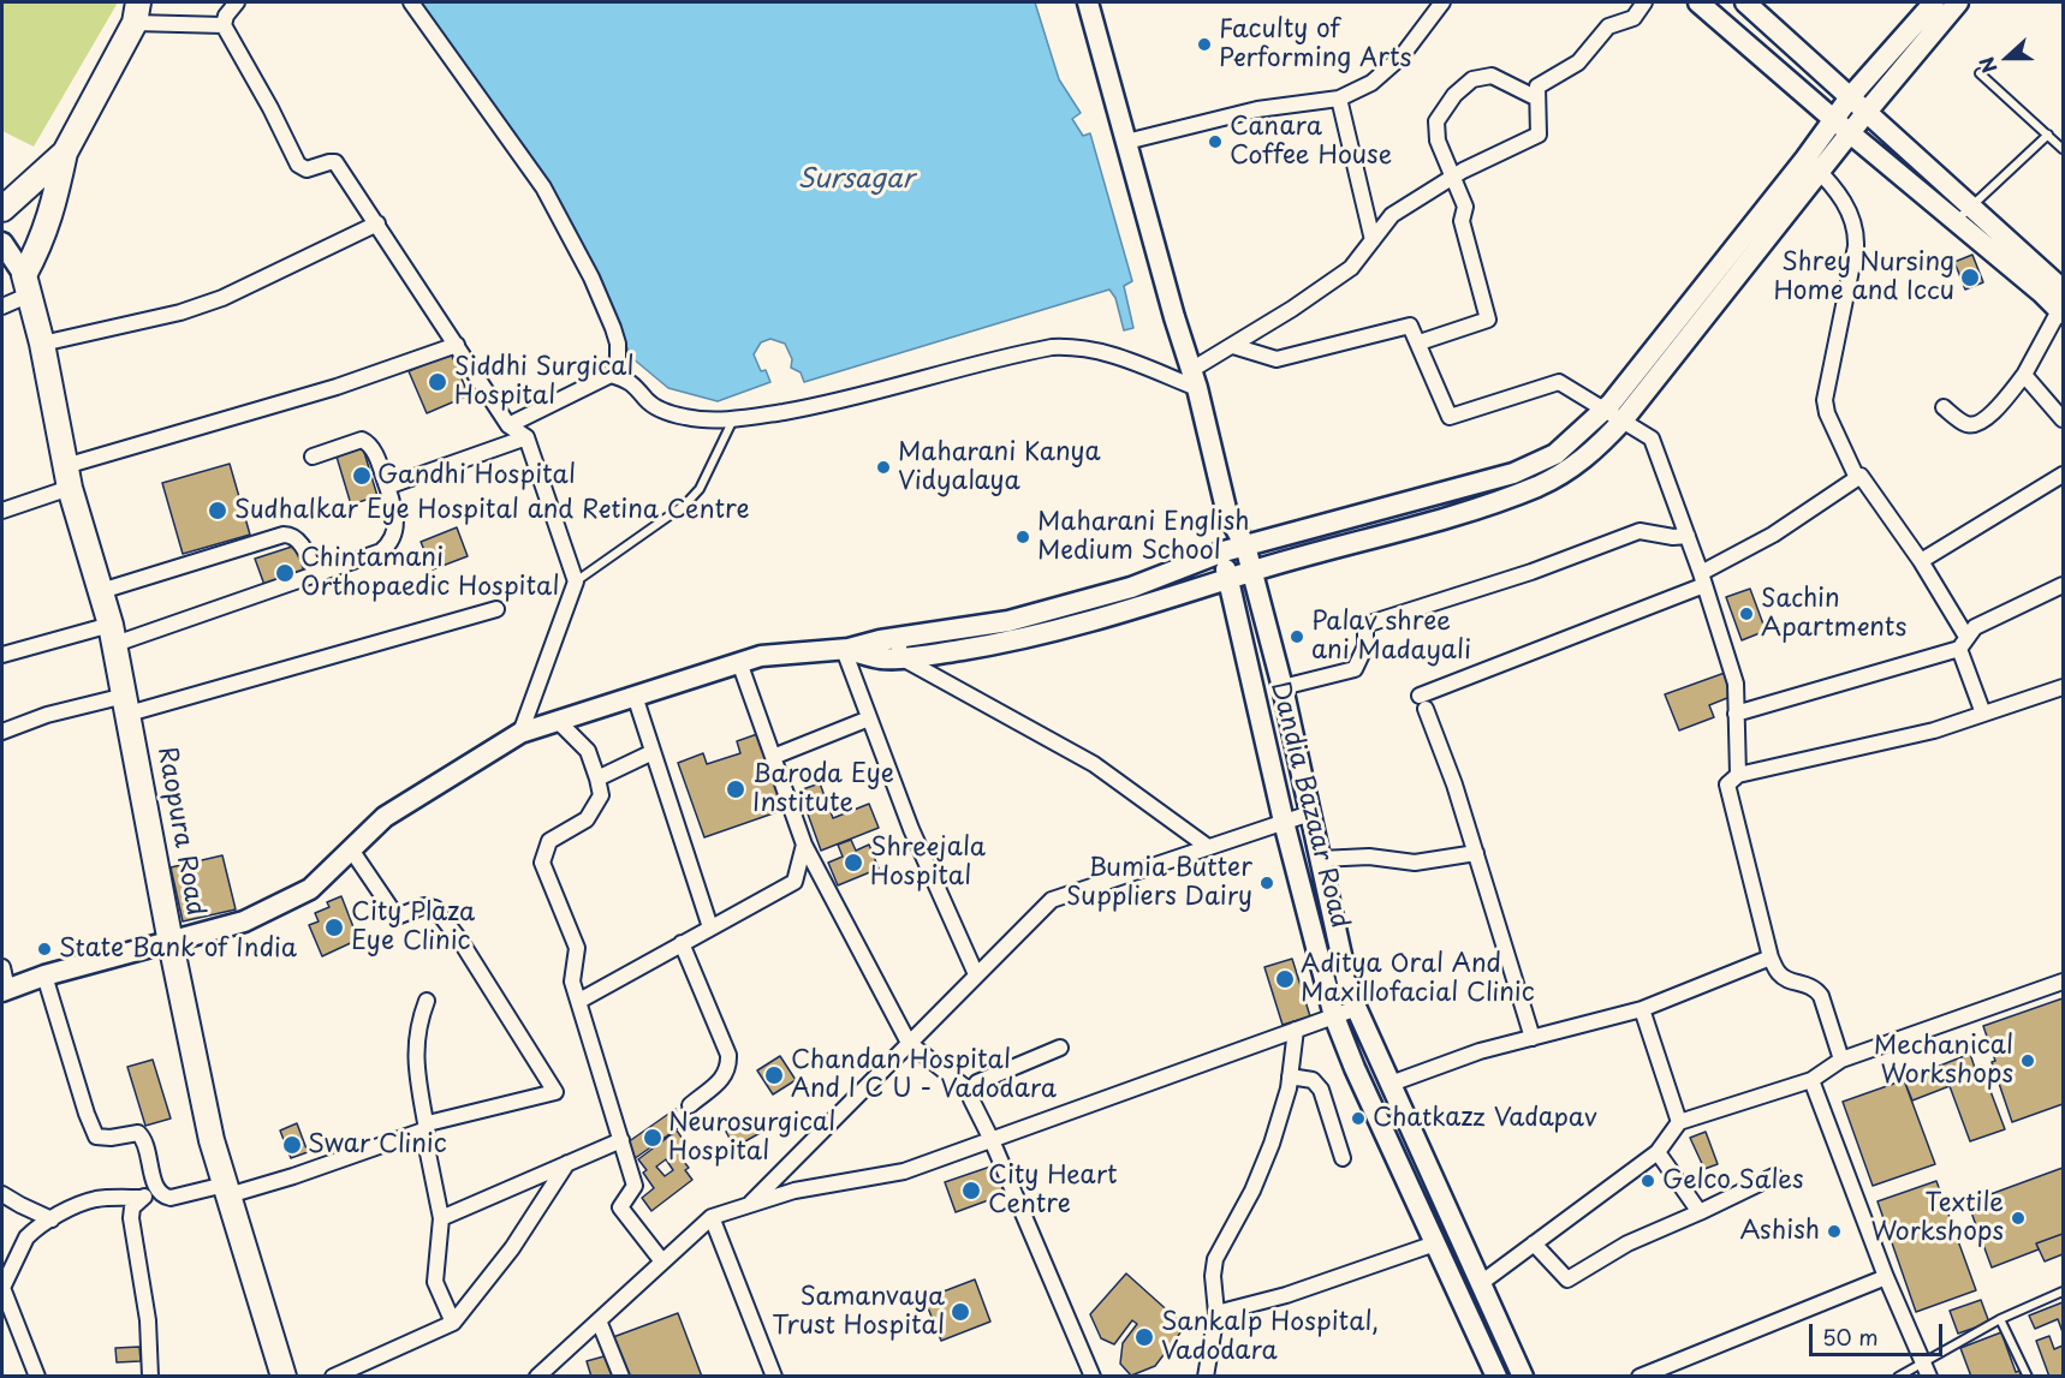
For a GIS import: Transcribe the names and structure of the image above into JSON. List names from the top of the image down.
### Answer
{
  "streets": {
    "main road": ["Raopura Road"],
    "street": ["Dandia Bazaar Road"]
  },
  "water": ["Sursagar"],
  "places": [
    "Faculty of Performing Arts",
    "Canara Coffee House",
    "Shrey Nursing Home and Iccu",
    "Siddhi Surgical Hospital",
    "Maharani Kanya Vidyalaya",
    "Gandhi Hospital",
    "Sudhalkar Eye Hospital and Retina Centre",
    "Maharani English Medium School",
    "Chintamani Orthopaedic Hospital",
    "Sachin Apartments",
    "Palav shree ani Madayali",
    "Baroda Eye Institute",
    "Shreejala Hospital",
    "Bumia Butter Suppliers Dairy",
    "City Plaza Eye Clinic",
    "State Bank of India",
    "Aditya Oral And Maxillofacial Clinic",
    "Mechanical Workshops",
    "Chandan Hospital And I C U - Vadodara",
    "Chatkazz Vadapav",
    "Neurosurgical Hospital",
    "Swar Clinic",
    "Gelco Sales",
    "City Heart Centre",
    "Textile Workshops",
    "Ashish",
    "Samanvaya Trust Hospital",
    "Sankalp Hospital, Vadodara"
  ],
  "scale_bar": "50 m",
  "north": "left"
}
